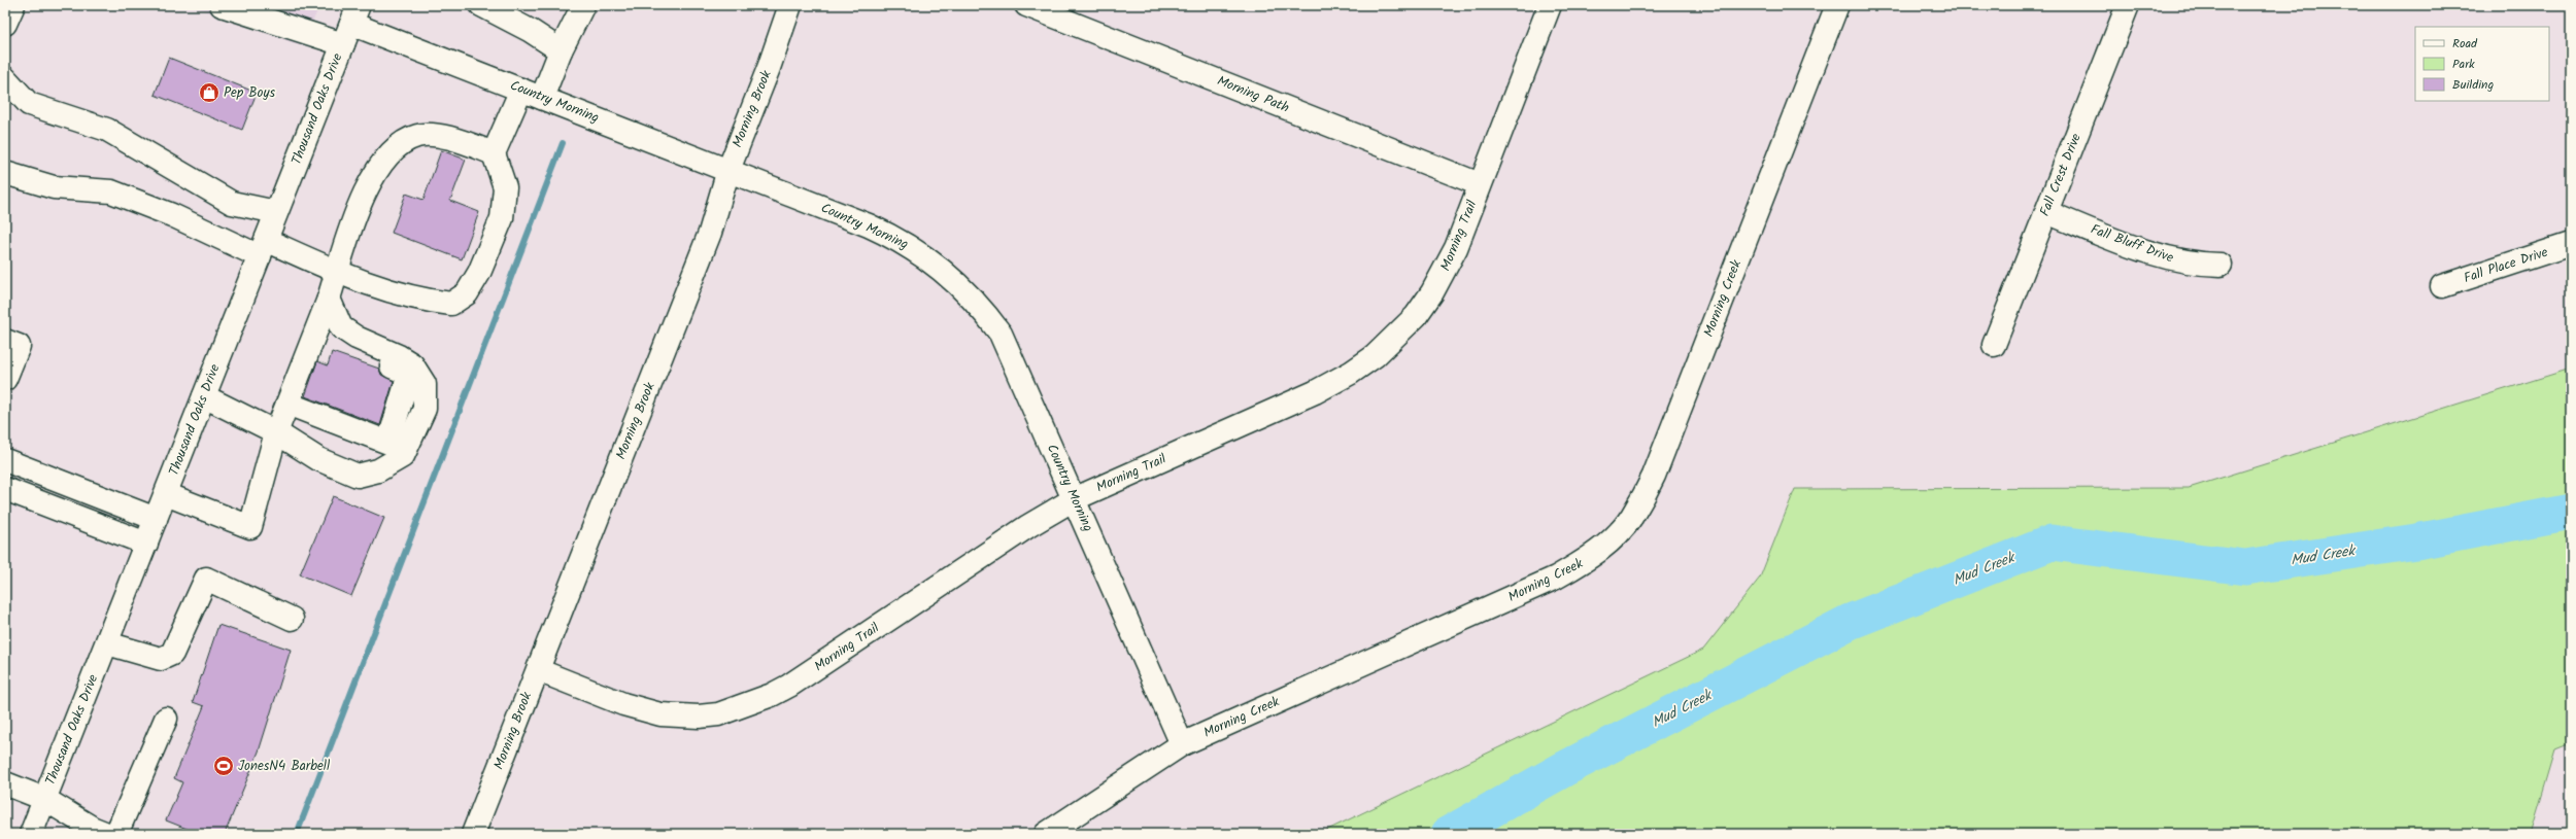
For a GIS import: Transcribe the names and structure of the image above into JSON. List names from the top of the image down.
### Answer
{
  "streets": {
    "street": [
      "Morning Path",
      "Country Morning",
      "Thousand Oaks Drive",
      "Morning Brook",
      "Fall Crest Drive",
      "Morning Trail",
      "Fall Bluff Drive",
      "Fall Place Drive",
      "Morning Creek"
    ]
  },
  "crossings": [
    ["Morning Path", "Morning Trail"],
    ["Country Morning", "Thousand Oaks Drive"],
    ["Country Morning", "Morning Brook"],
    ["Country Morning", "Morning Trail"],
    ["Country Morning", "Morning Creek"],
    ["Morning Brook", "Morning Trail"],
    ["Fall Crest Drive", "Fall Bluff Drive"]
  ],
  "water": ["Mud Creek"],
  "places": {
    "shop": ["Pep Boys"],
    "sports": ["JonesN4 Barbell"]
  },
  "legend": ["Road", "Park", "Building"]
}
